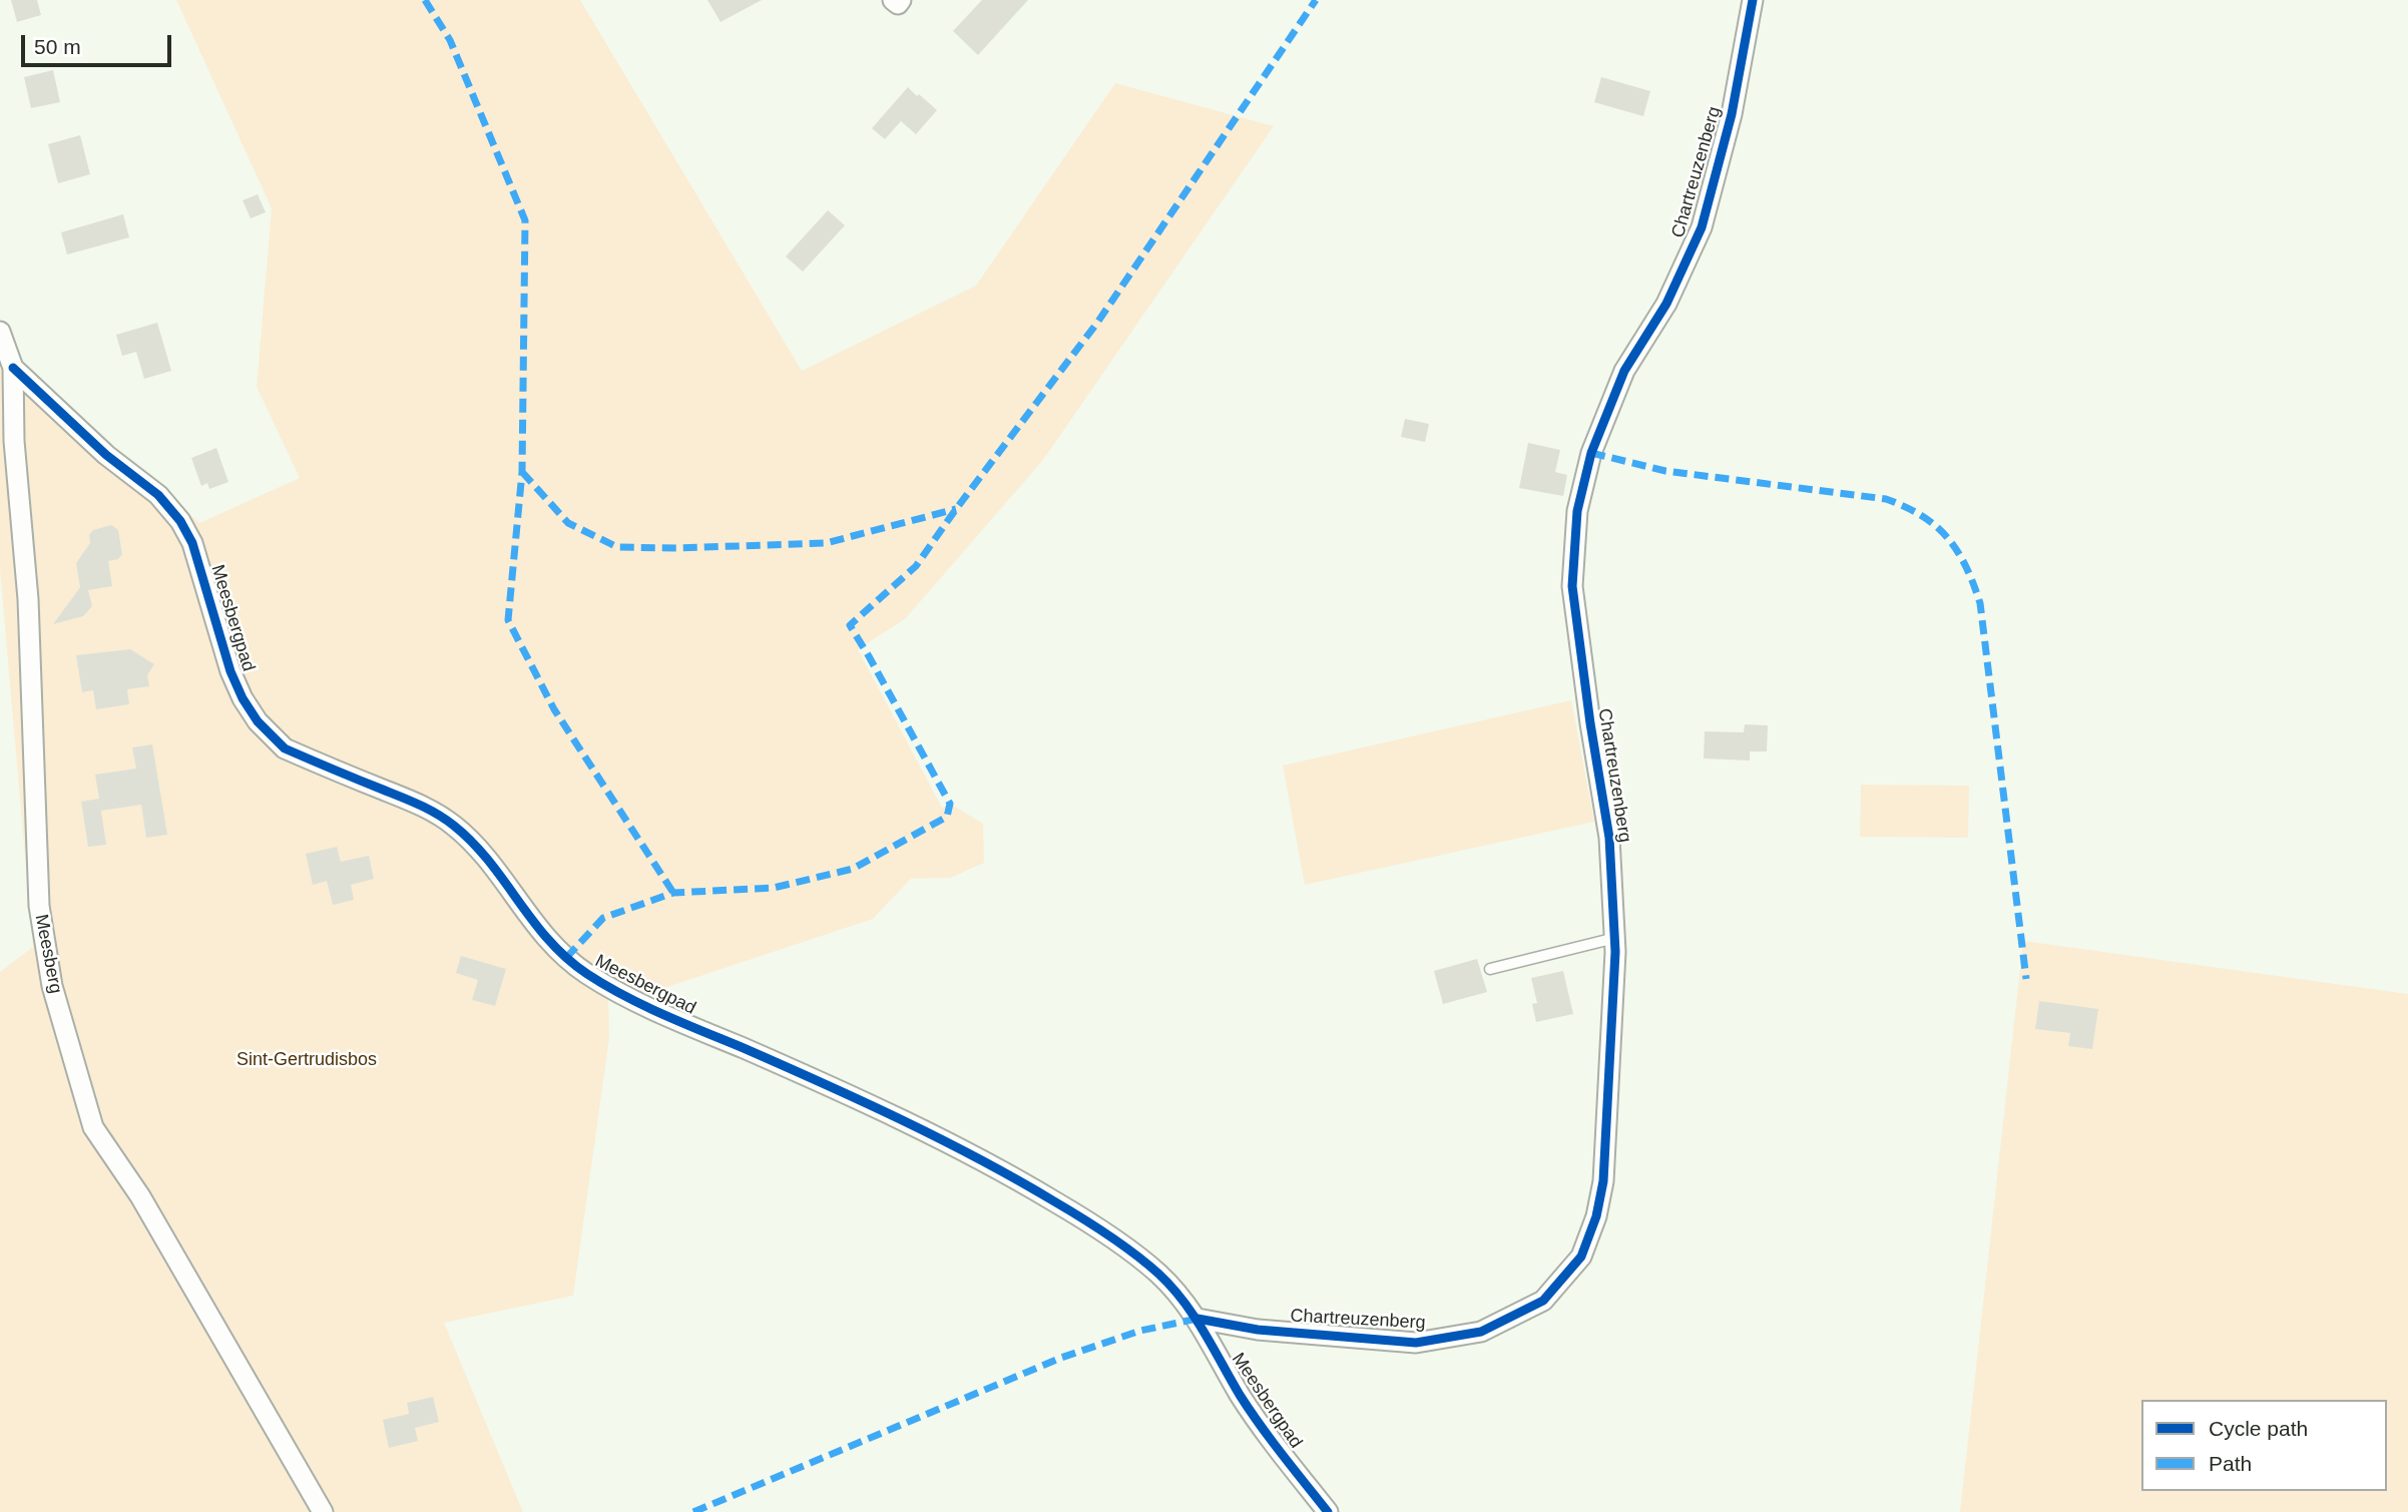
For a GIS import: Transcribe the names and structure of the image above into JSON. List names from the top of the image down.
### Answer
{
  "streets": {
    "street": ["Chartreuzenberg", "Meesbergpad", "Meesberg"]
  },
  "crossings": [
    ["Chartreuzenberg", "Meesbergpad"],
    ["Meesbergpad", "Meesberg"]
  ],
  "parks": ["Sint-Gertrudisbos"],
  "legend": ["Cycle path", "Path"],
  "scale_bar": "50 m"
}
